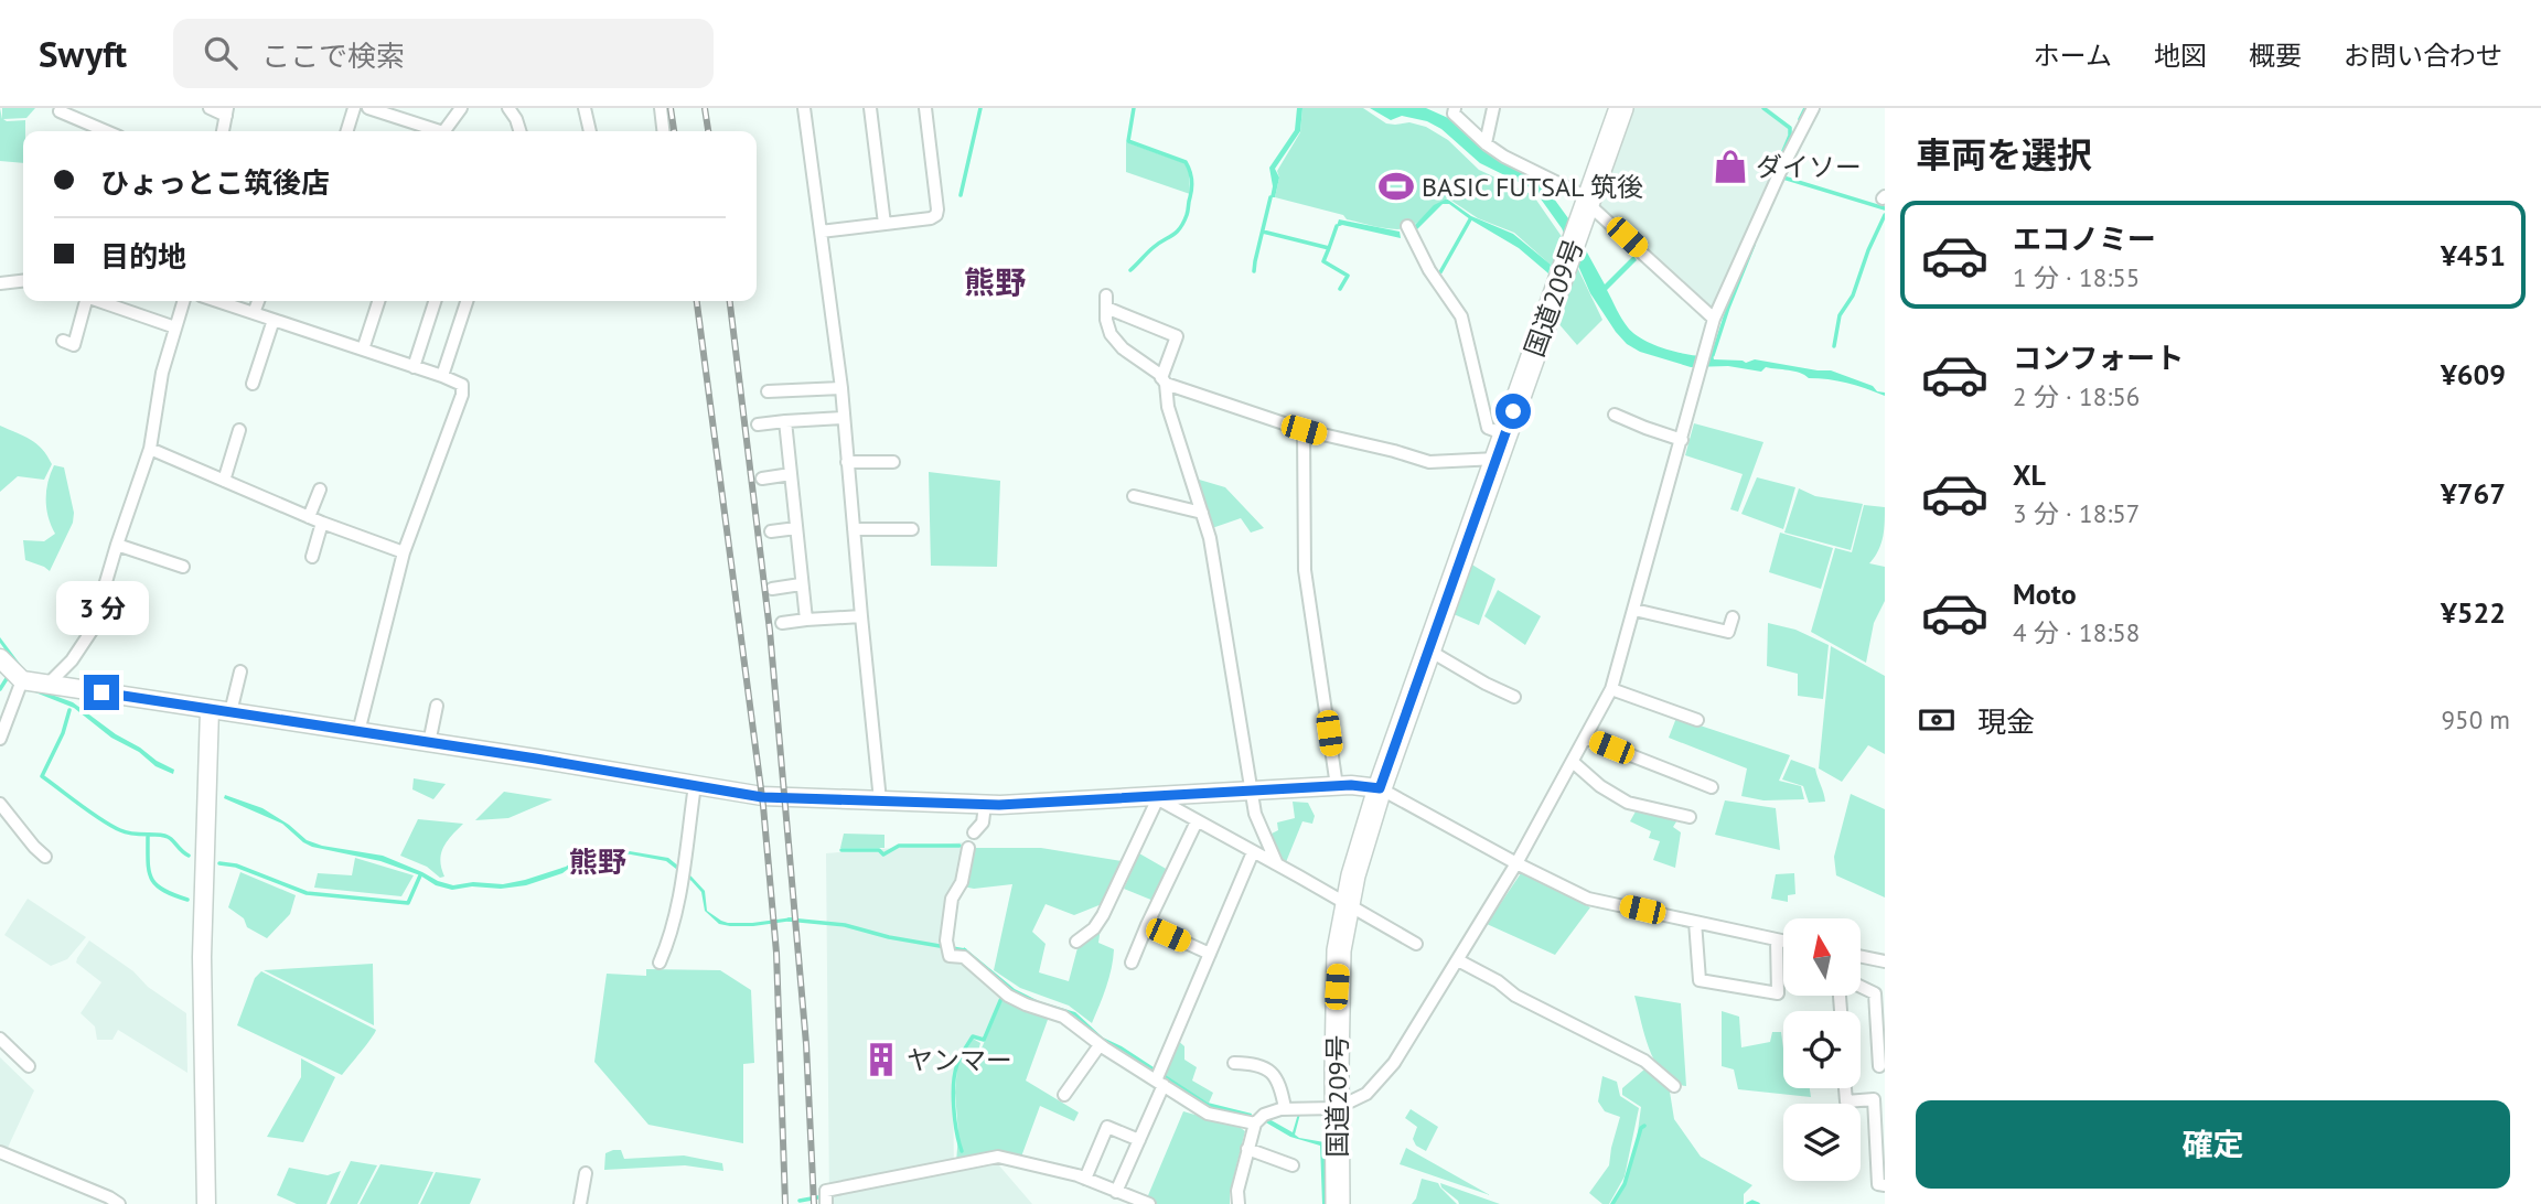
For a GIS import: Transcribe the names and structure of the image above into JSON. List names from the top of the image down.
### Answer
{
  "streets": {
    "highway": ["国道209号"]
  },
  "districts": ["熊野", "熊野"],
  "places": {
    "shop": ["ダイソー"],
    "sports": ["BASIC FUTSAL 筑後"],
    "building": ["ヤンマー"]
  },
  "north": "top",
  "page": {
    "header": "Swyft",
    "search": "ここで検索",
    "nav": [
      "ホーム",
      "地図",
      "概要",
      "お問い合わせ"
    ],
    "heading": "車両を選択",
    "banner": ["ひょっとこ筑後店", "目的地"],
    "list": [
      {
        "name": "エコノミー",
        "note": "1 分 · 18:55",
        "value": "¥451"
      },
      {
        "name": "コンフォート",
        "note": "2 分 · 18:56",
        "value": "¥609"
      },
      {
        "name": "XL",
        "note": "3 分 · 18:57",
        "value": "¥767"
      },
      {
        "name": "Moto",
        "note": "4 分 · 18:58",
        "value": "¥522"
      }
    ],
    "bubble": "3 分",
    "pay": ["現金", "950 m"],
    "buttons": "確定"
  }
}
